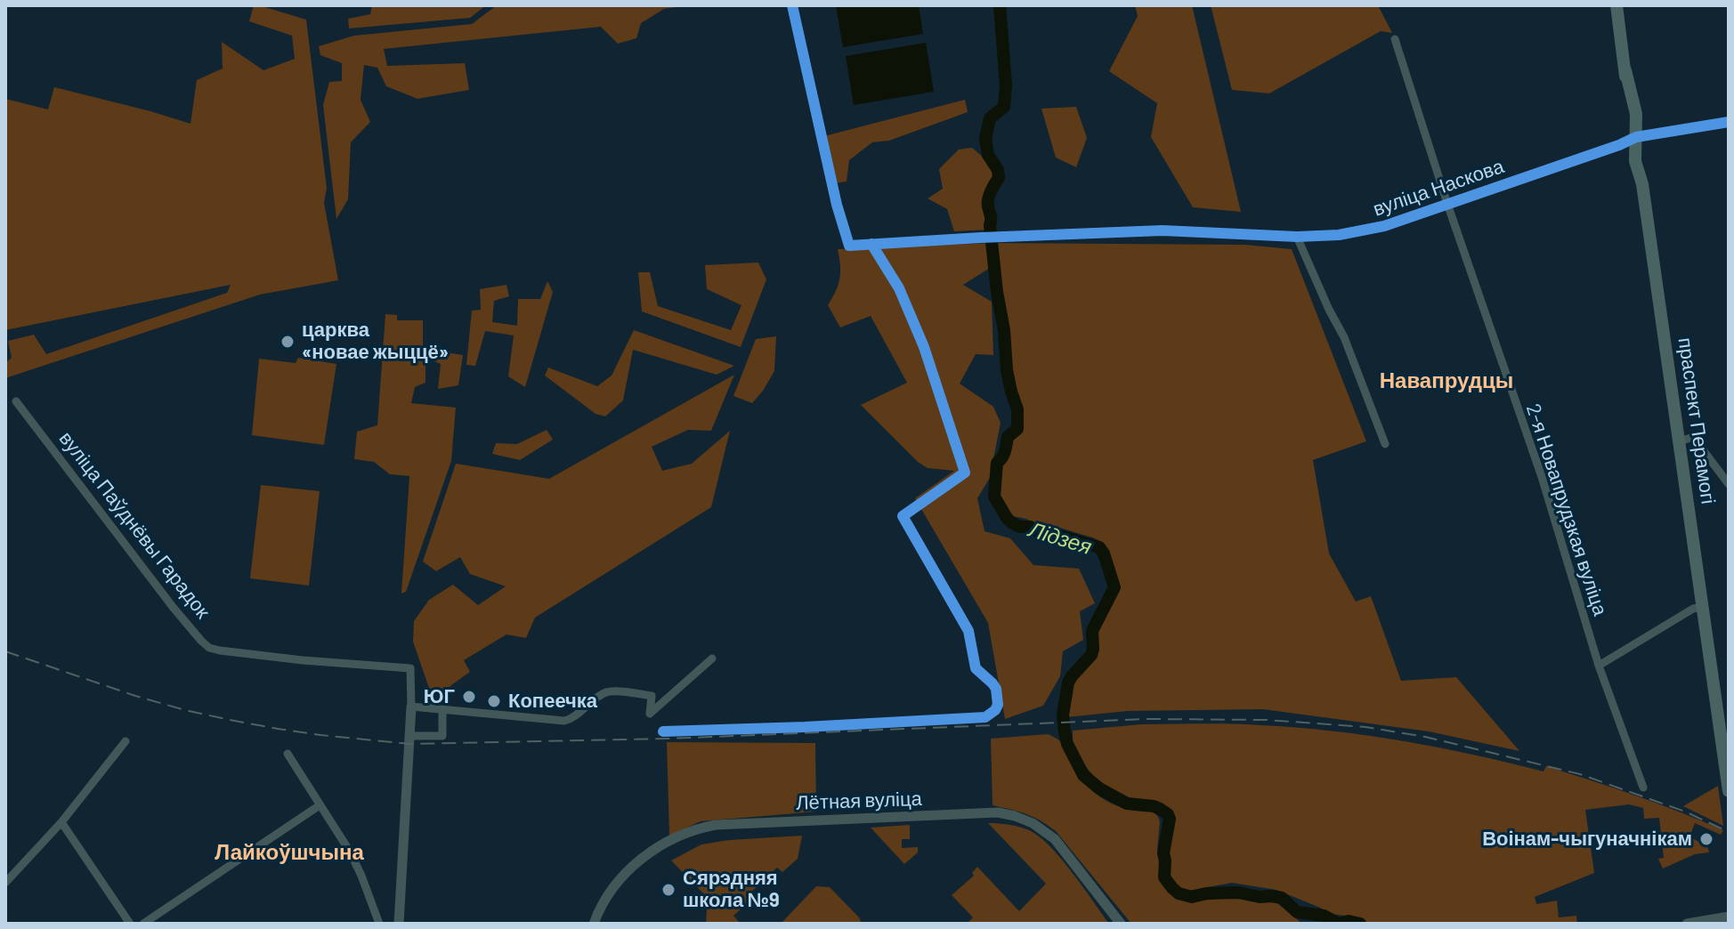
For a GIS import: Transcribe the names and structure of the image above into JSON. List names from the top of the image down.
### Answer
{
  "streets": {
    "main road": ["праспект Перамогі"],
    "street": [
      "вуліца Наскова",
      "2-я Новапрудзкая вуліца",
      "вуліца Паўднёвы Гарадок",
      "Лётная вуліца"
    ]
  },
  "crossings": [
    ["вуліца Наскова", "праспект Перамогі"],
    ["вуліца Наскова", "2-я Новапрудзкая вуліца"]
  ],
  "districts": ["Навапрудцы", "Лайкоўшчына"],
  "water": ["Лідзея"],
  "places": [
    "царква «новае жыццё»",
    "ЮГ",
    "Копеечка",
    "Воінам-чыгуначнікам",
    "Сярэдняя школа №9"
  ]
}
